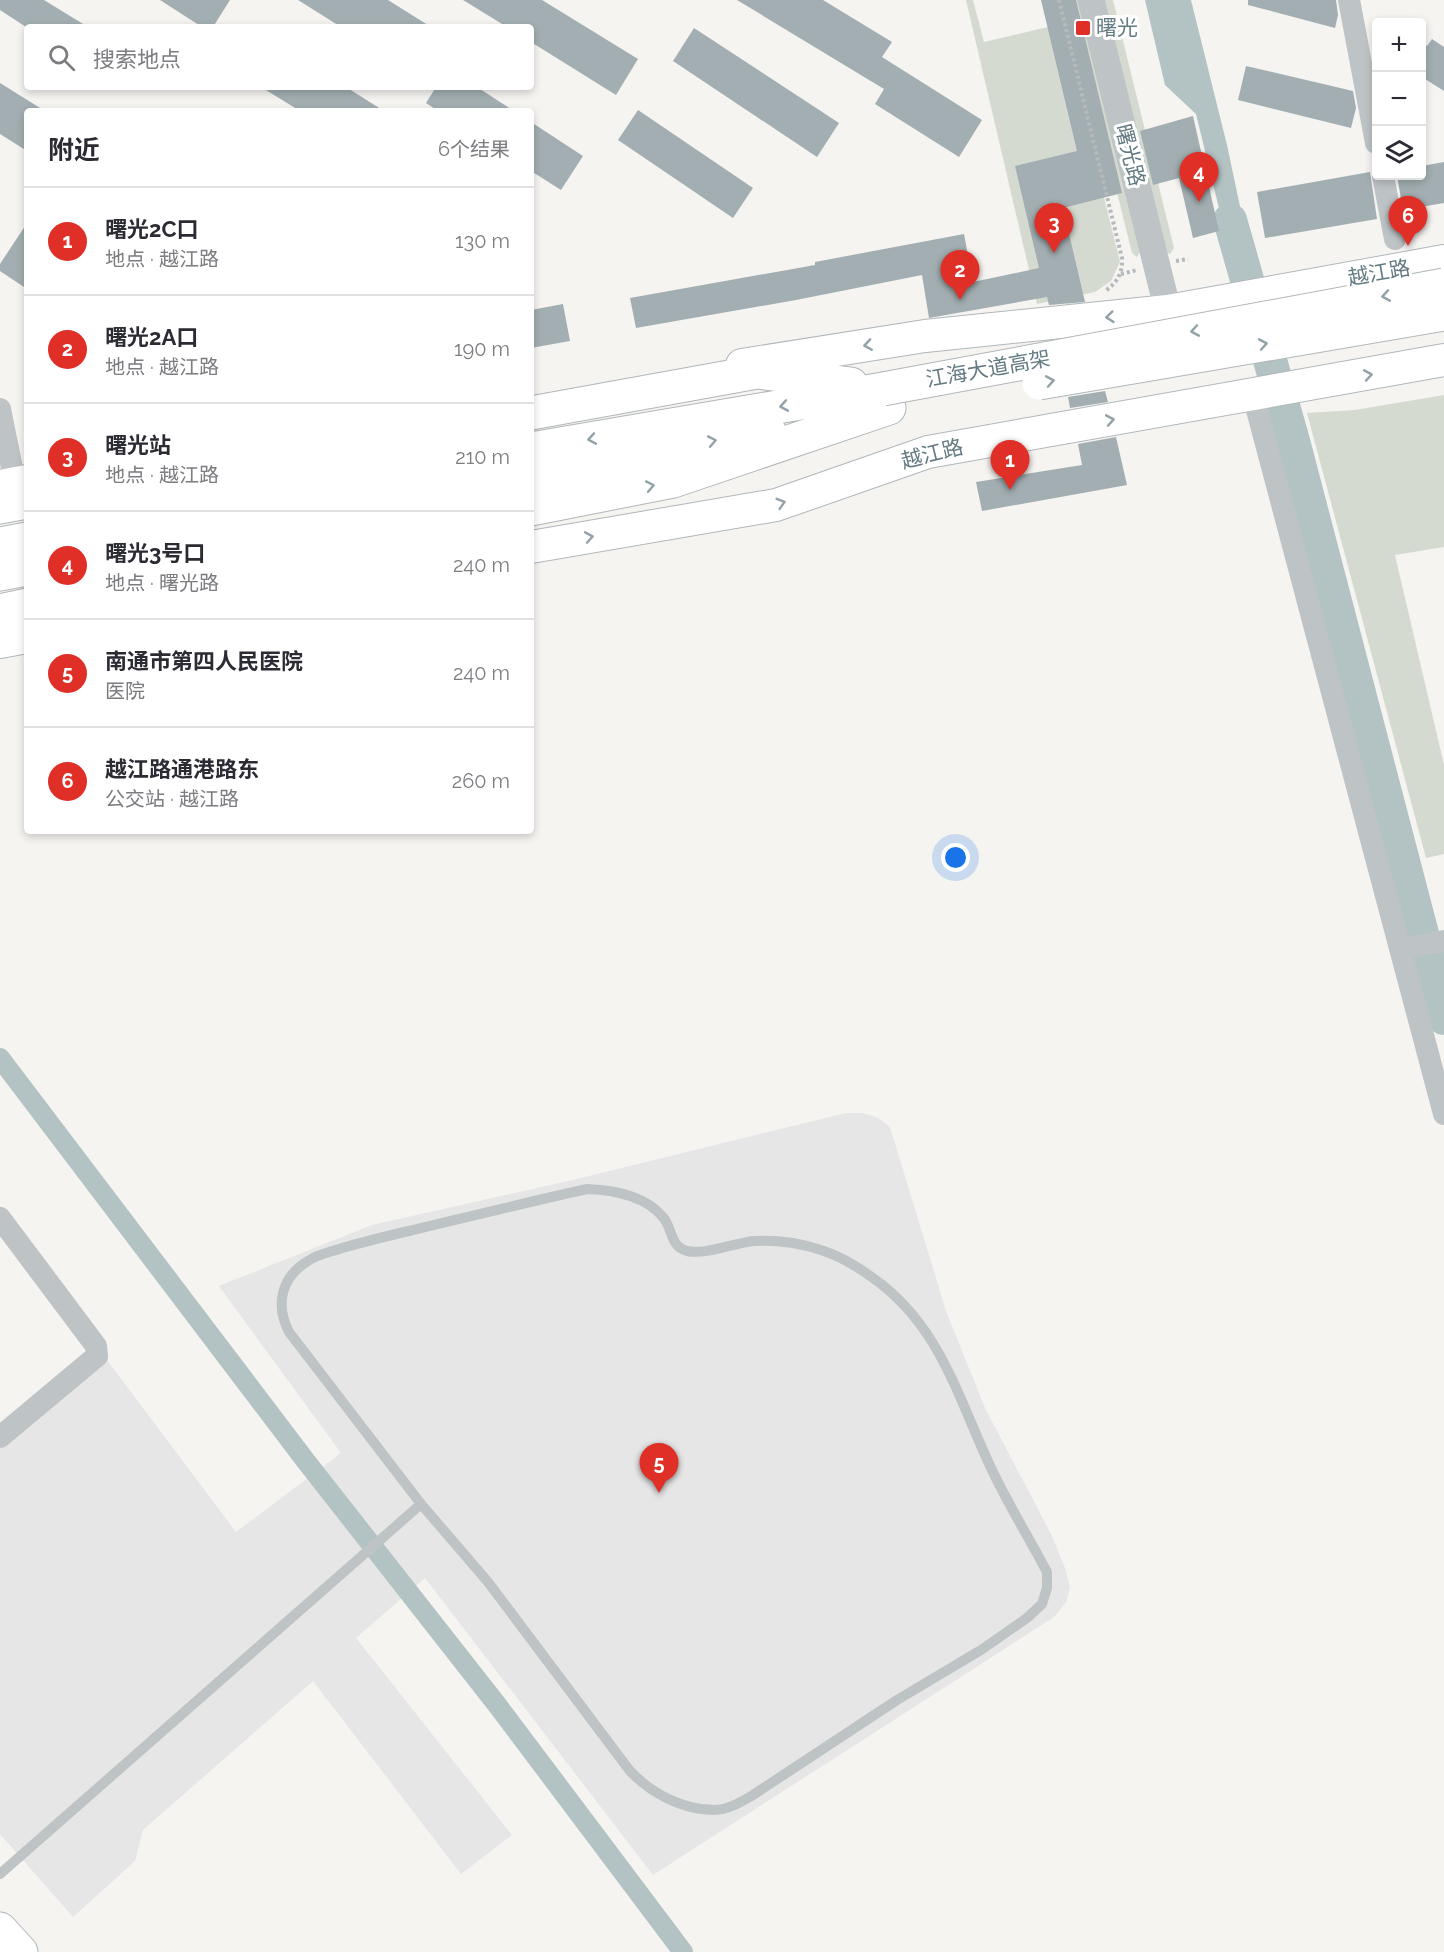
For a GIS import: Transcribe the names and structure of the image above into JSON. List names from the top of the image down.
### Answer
{
  "streets": {
    "main road": ["越江路", "江海大道高架"],
    "street": ["曙光路"]
  },
  "crossings": [
    ["曙光路", "越江路"]
  ],
  "places": {
    "transit": ["曙光"]
  },
  "page": {
    "map_buttons": ["+", "−"],
    "search": "搜索地点",
    "heading": ["附近", "6个结果"],
    "pins": [
      "4",
      "6",
      "3",
      "2",
      "1",
      "5"
    ],
    "list": [
      {
        "mark": "1",
        "name": "曙光2C口",
        "note": "地点 · 越江路",
        "value": "130 m"
      },
      {
        "mark": "2",
        "name": "曙光2A口",
        "note": "地点 · 越江路",
        "value": "190 m"
      },
      {
        "mark": "3",
        "name": "曙光站",
        "note": "地点 · 越江路",
        "value": "210 m"
      },
      {
        "mark": "4",
        "name": "曙光3号口",
        "note": "地点 · 曙光路",
        "value": "240 m"
      },
      {
        "mark": "5",
        "name": "南通市第四人民医院",
        "note": "医院",
        "value": "240 m"
      },
      {
        "mark": "6",
        "name": "越江路通港路东",
        "note": "公交站 · 越江路",
        "value": "260 m"
      }
    ]
  }
}
